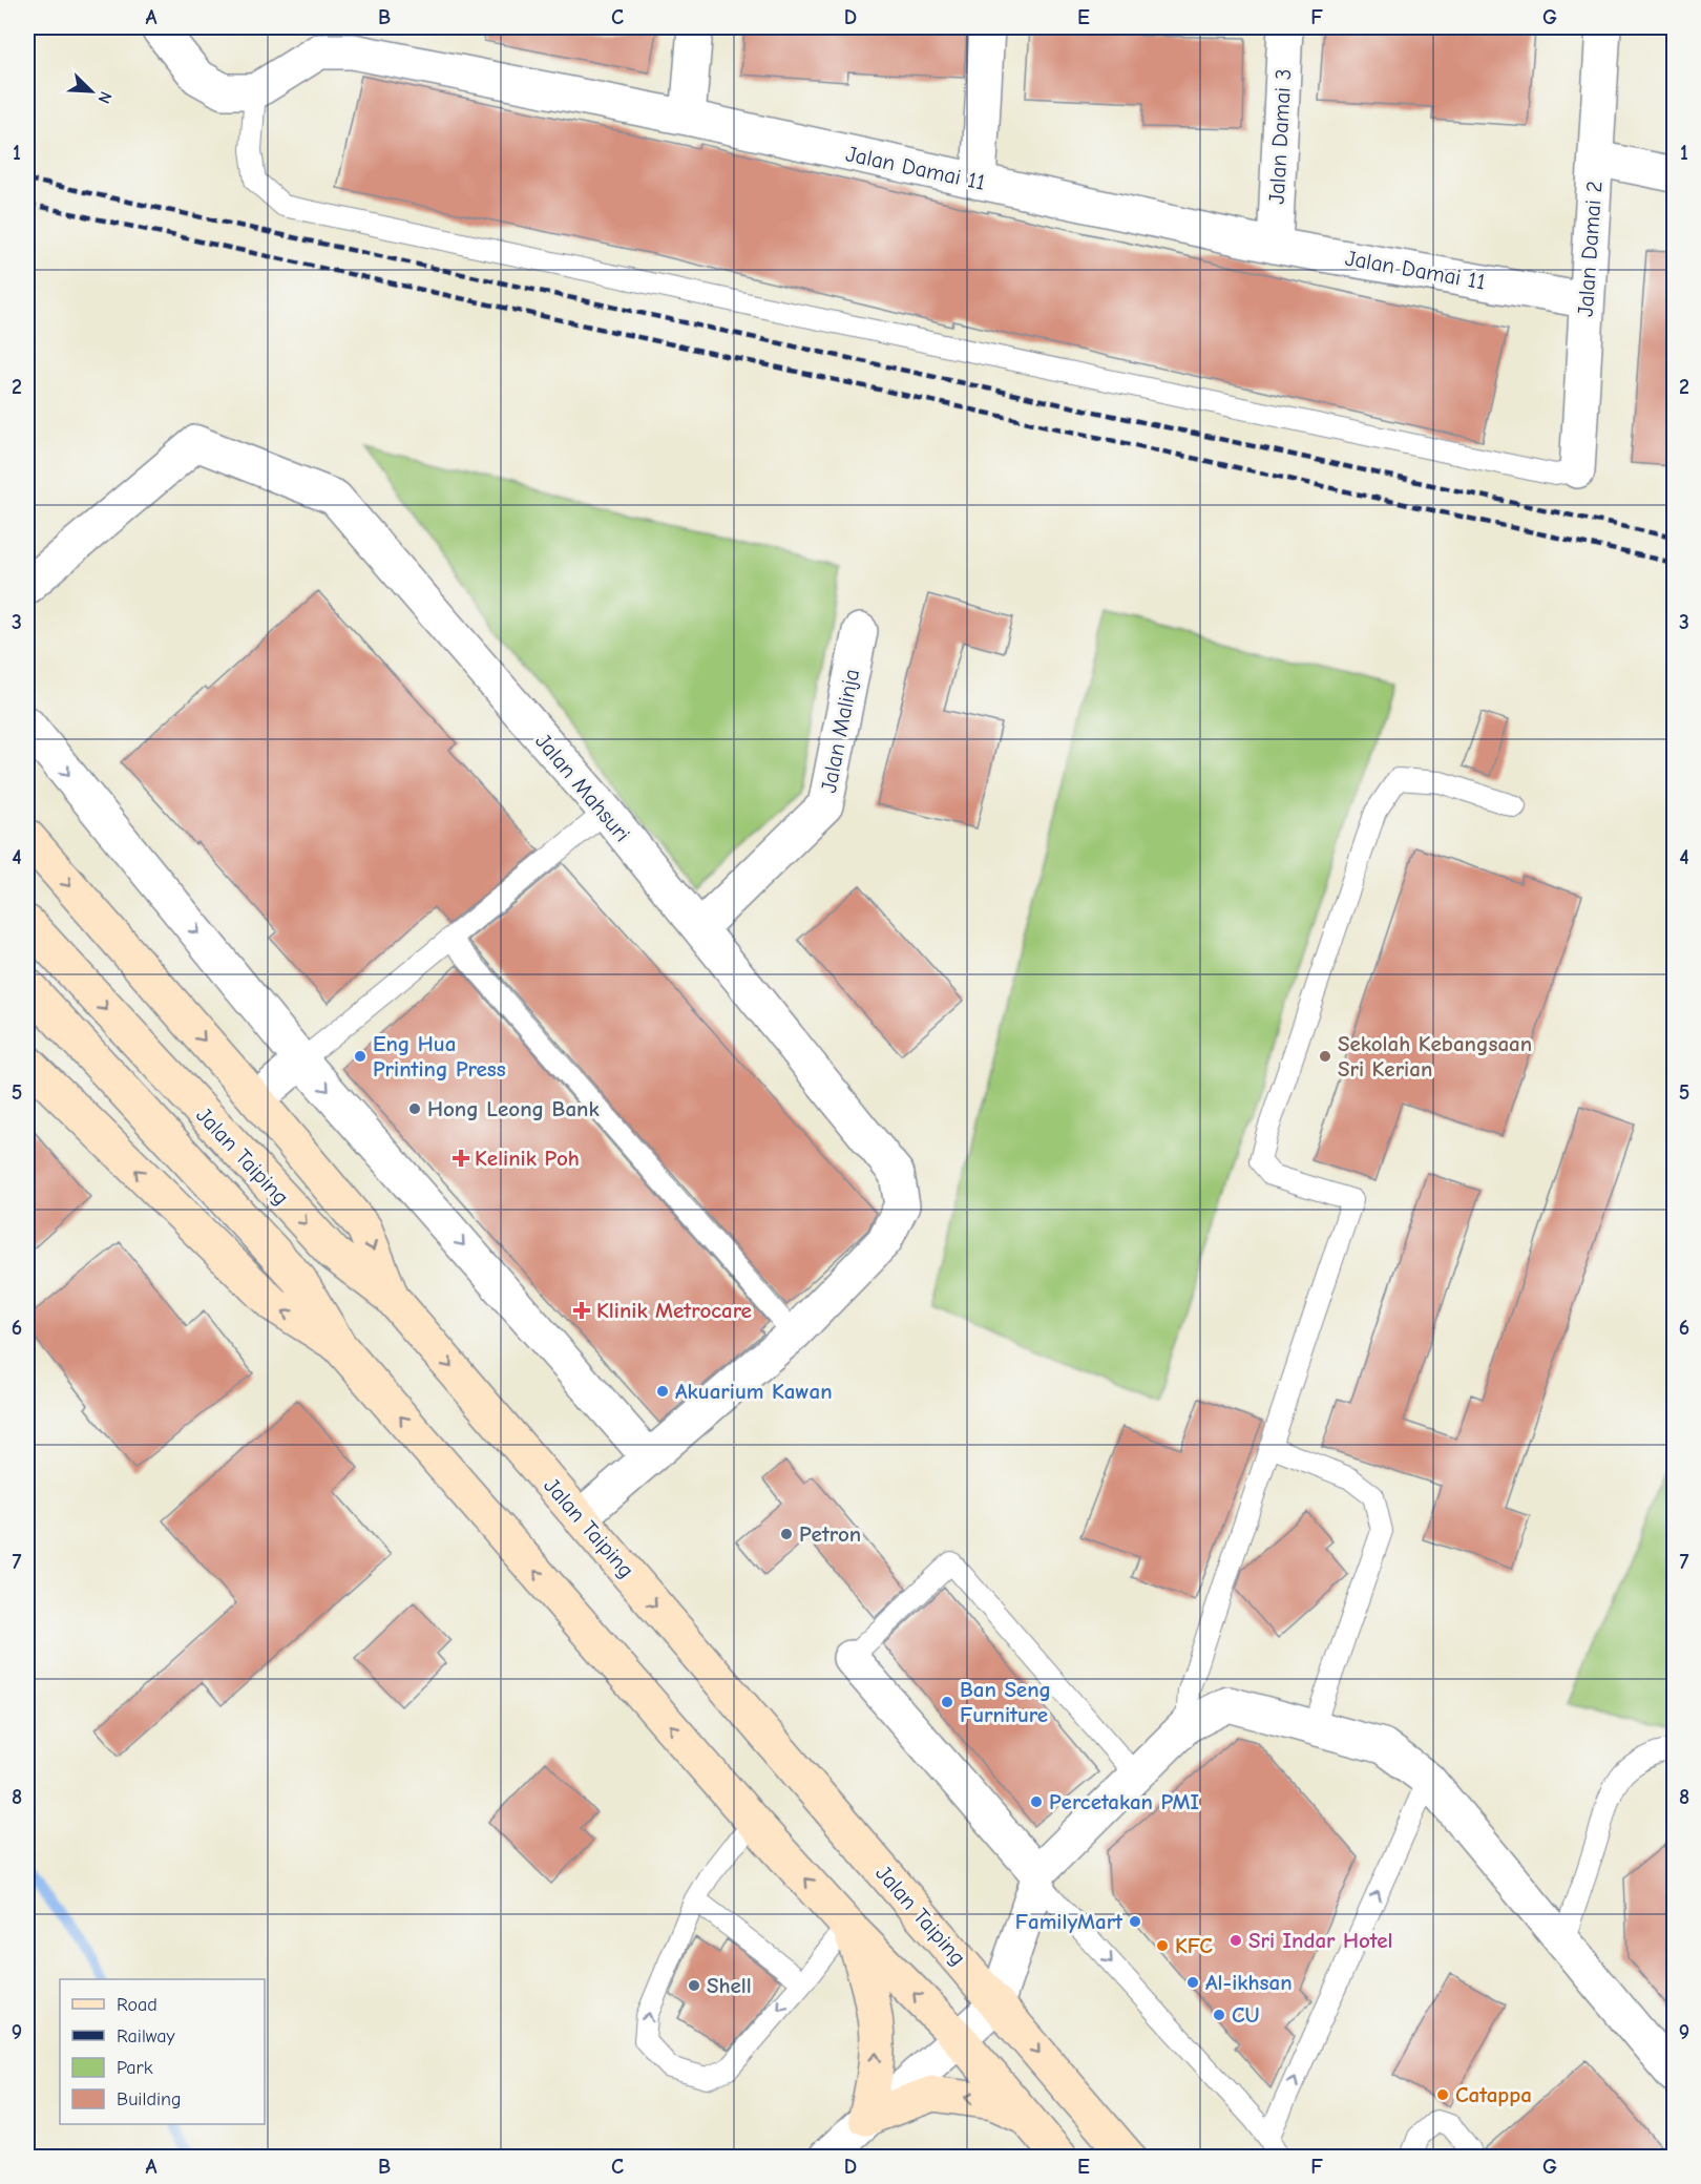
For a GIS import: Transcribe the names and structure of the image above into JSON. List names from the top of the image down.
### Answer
{
  "streets": {
    "main road": ["Jalan Taiping"],
    "street": [
      "Jalan Damai 3",
      "Jalan Damai 11",
      "Jalan Damai 2",
      "Jalan Malinja",
      "Jalan Mahsuri"
    ]
  },
  "crossings": [
    ["Jalan Damai 3", "Jalan Damai 11"],
    ["Jalan Damai 11", "Jalan Damai 2"],
    ["Jalan Malinja", "Jalan Mahsuri"]
  ],
  "places": {
    "other": [
      "Eng Hua Printing Press",
      "Sekolah Kebangsaan Sri Kerian",
      "Hong Leong Bank",
      "Akuarium Kawan",
      "Petron",
      "Ban Seng Furniture",
      "Percetakan PMI",
      "FamilyMart",
      "Sri Indar Hotel",
      "KFC",
      "Al-ikhsan",
      "Shell",
      "CU",
      "Catappa"
    ],
    "health": ["Kelinik Poh", "Klinik Metrocare"]
  },
  "legend": [
    "Road",
    "Railway",
    "Park",
    "Building"
  ],
  "north": "bottom right",
  "grid": {
    "columns": [
      "A",
      "B",
      "C",
      "D",
      "E",
      "F",
      "G"
    ],
    "rows": [
      "1",
      "2",
      "3",
      "4",
      "5",
      "6",
      "7",
      "8",
      "9"
    ]
  }
}
